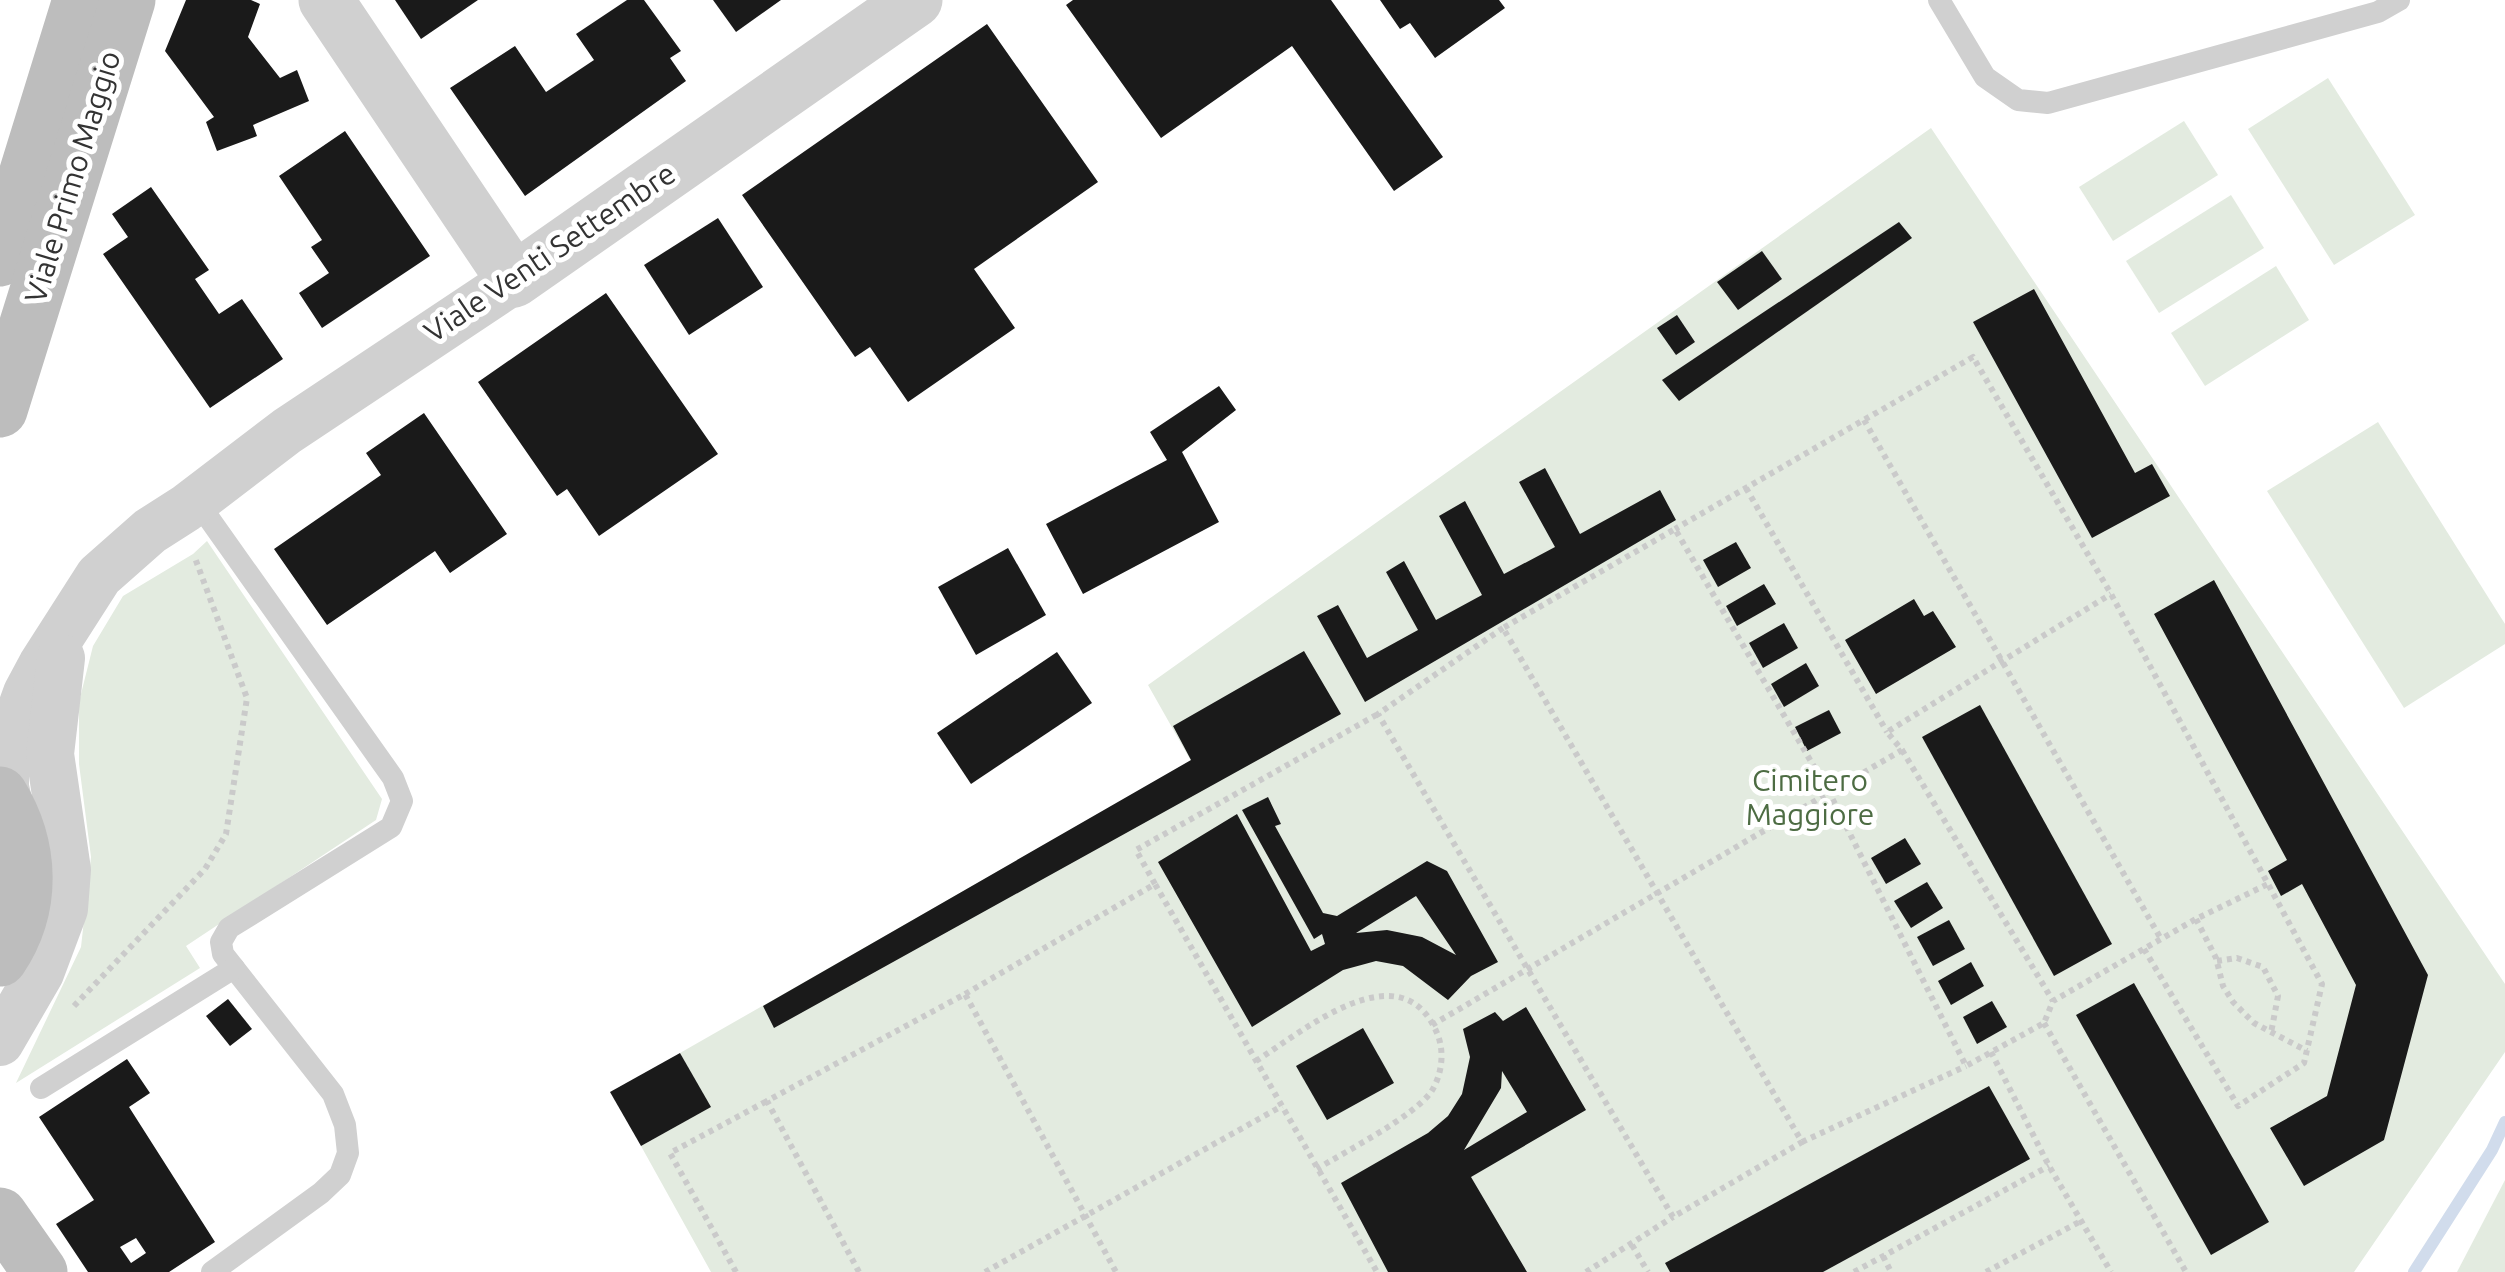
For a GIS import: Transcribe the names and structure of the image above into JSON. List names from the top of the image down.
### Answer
{
  "streets": {
    "main road": ["Viale Primo Maggio"],
    "street": ["Viale Venti Settembre"]
  },
  "parks": ["Cimitero Maggiore"]
}
